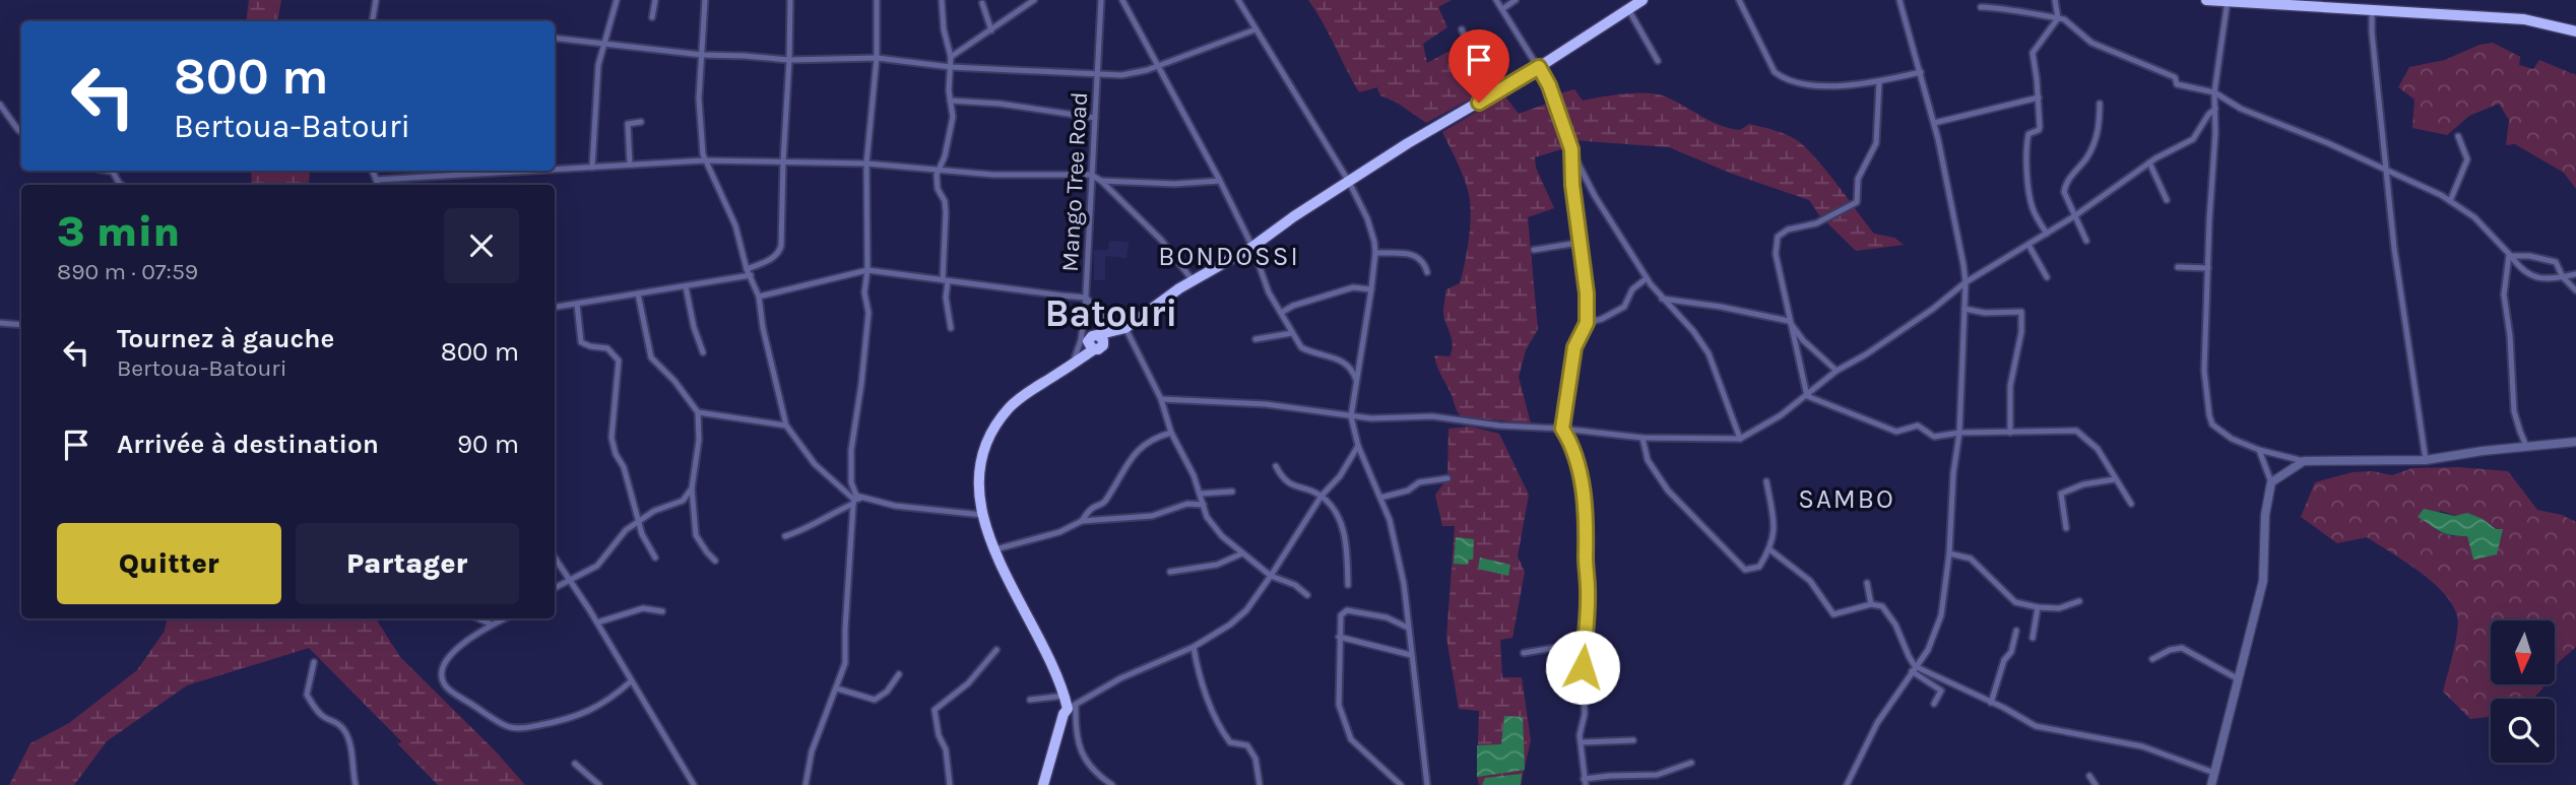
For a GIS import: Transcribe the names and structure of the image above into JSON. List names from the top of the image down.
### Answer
{
  "streets": {
    "street": ["Mango Tree Road"]
  },
  "districts": ["BONDOSSI", "Batouri", "SAMBO"],
  "north": "bottom",
  "page": {
    "turn": ["800 m", "Bertoua-Batouri"],
    "heading": ["3 min", "890 m · 07:59"],
    "list": [
      {
        "name": "Tournez à gauche",
        "note": "Bertoua-Batouri",
        "value": "800 m"
      },
      {
        "name": "Arrivée à destination",
        "value": "90 m"
      }
    ],
    "buttons": ["Quitter", "Partager"]
  }
}
